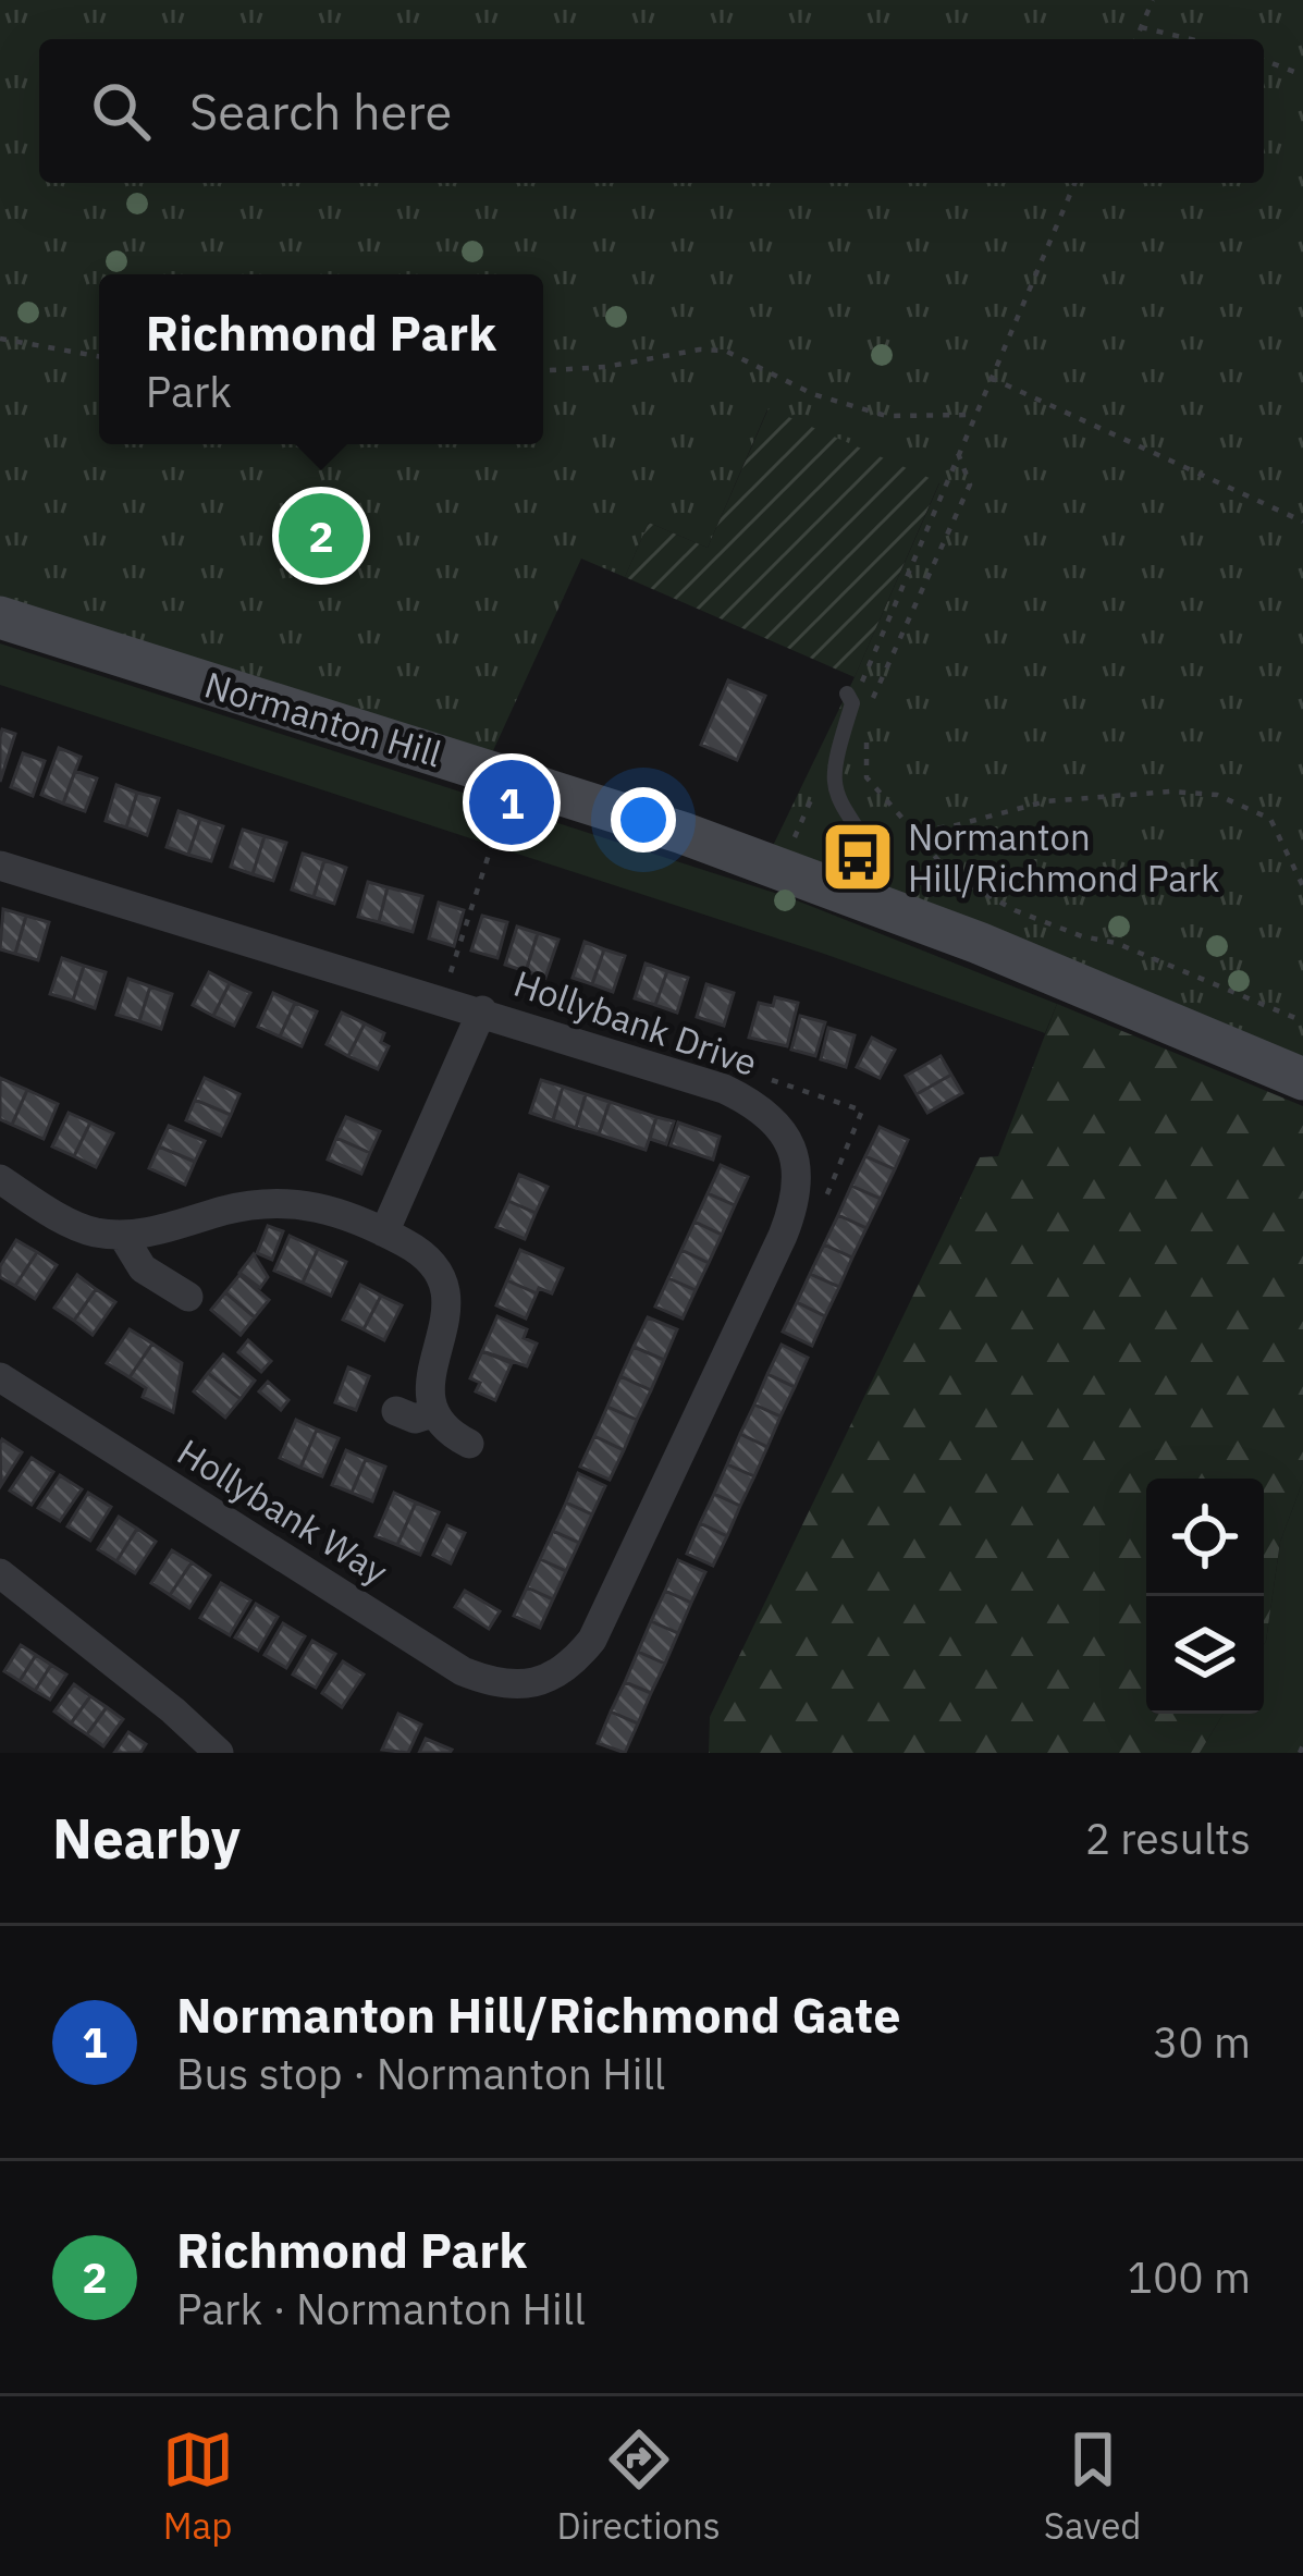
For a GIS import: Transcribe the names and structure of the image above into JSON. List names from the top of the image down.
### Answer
{
  "streets": {
    "main road": ["Normanton Hill"],
    "street": ["Hollybank Drive", "Hollybank Way"]
  },
  "crossings": [
    ["Hollybank Drive", "Hollybank Way"]
  ],
  "places": {
    "bus stop": ["Normanton Hill/Richmond Park"]
  },
  "page": {
    "search": "Search here",
    "popup": ["Richmond Park", "Park"],
    "pins": ["2", "1"],
    "heading": ["Nearby", "2 results"],
    "list": [
      {
        "mark": "1",
        "name": "Normanton Hill/Richmond Gate",
        "note": "Bus stop · Normanton Hill",
        "value": "30 m"
      },
      {
        "mark": "2",
        "name": "Richmond Park",
        "note": "Park · Normanton Hill",
        "value": "100 m"
      }
    ],
    "nav": ["Map", "Directions", "Saved"]
  }
}
